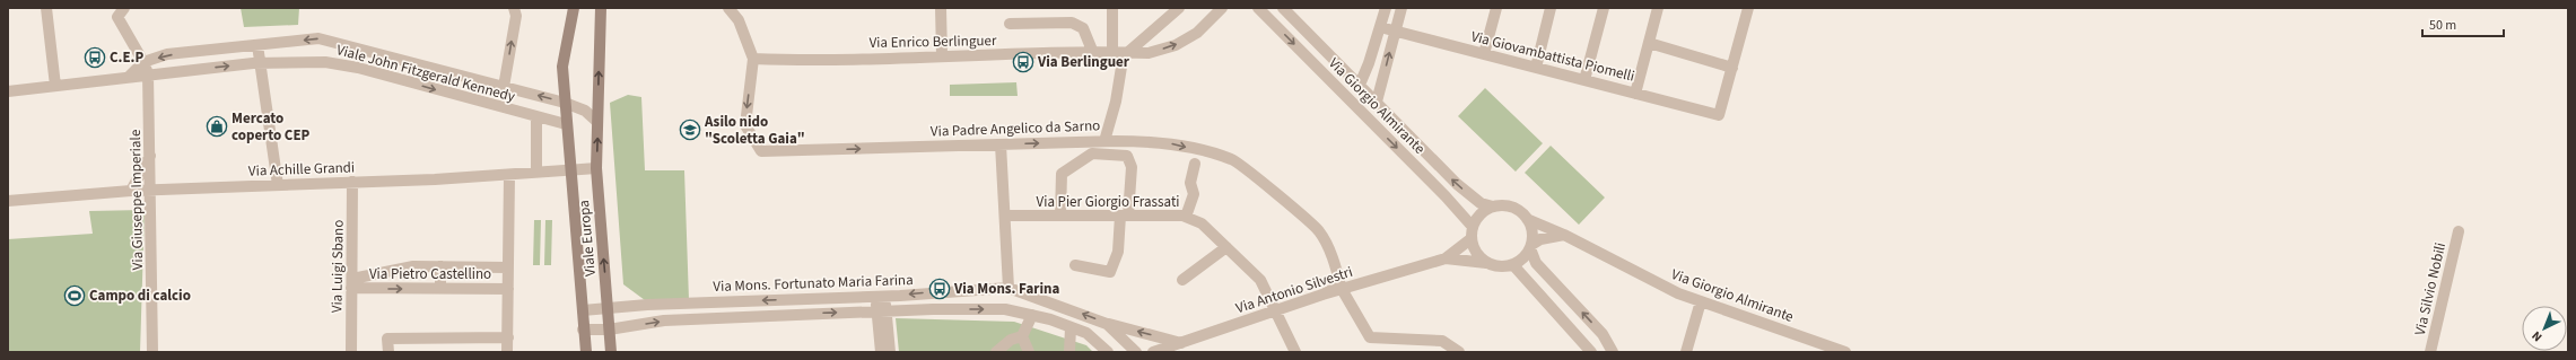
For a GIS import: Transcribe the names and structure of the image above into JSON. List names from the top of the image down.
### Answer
{
  "streets": {
    "street": [
      "Via Enrico Berlinguer",
      "Via Giovambattista Piomelli",
      "Viale John Fitzgerald Kennedy",
      "Via Giorgio Almirante",
      "Via Padre Angelico da Sarno",
      "Via Achille Grandi",
      "Via Giuseppe Imperiale",
      "Via Pier Giorgio Frassati",
      "Viale Europa",
      "Via Luigi Sbano",
      "Via Pietro Castellino",
      "Via Mons. Fortunato Maria Farina",
      "Via Silvio Nobili",
      "Via Antonio Silvestri"
    ]
  },
  "crossings": [
    ["Via Enrico Berlinguer", "Via Padre Angelico da Sarno"],
    ["Viale John Fitzgerald Kennedy", "Via Giuseppe Imperiale"],
    ["Viale John Fitzgerald Kennedy", "Viale Europa"],
    ["Via Giorgio Almirante", "Via Antonio Silvestri"],
    ["Via Padre Angelico da Sarno", "Via Antonio Silvestri"],
    ["Via Achille Grandi", "Via Giuseppe Imperiale"],
    ["Via Achille Grandi", "Viale Europa"],
    ["Via Achille Grandi", "Via Luigi Sbano"],
    ["Via Achille Grandi", "Via Pietro Castellino"],
    ["Via Pier Giorgio Frassati", "Via Antonio Silvestri"],
    ["Viale Europa", "Via Mons. Fortunato Maria Farina"],
    ["Via Luigi Sbano", "Via Pietro Castellino"]
  ],
  "one_way": ["Via Padre Angelico da Sarno"],
  "places": {
    "bus stop": ["C.E.P", "Via Berlinguer", "Via Mons. Farina"],
    "shop": ["Mercato coperto CEP"],
    "school or university": ["Asilo nido \"Scoletta Gaia\""],
    "sports": ["Campo di calcio"]
  },
  "scale_bar": "50 m",
  "north": "bottom left"
}
